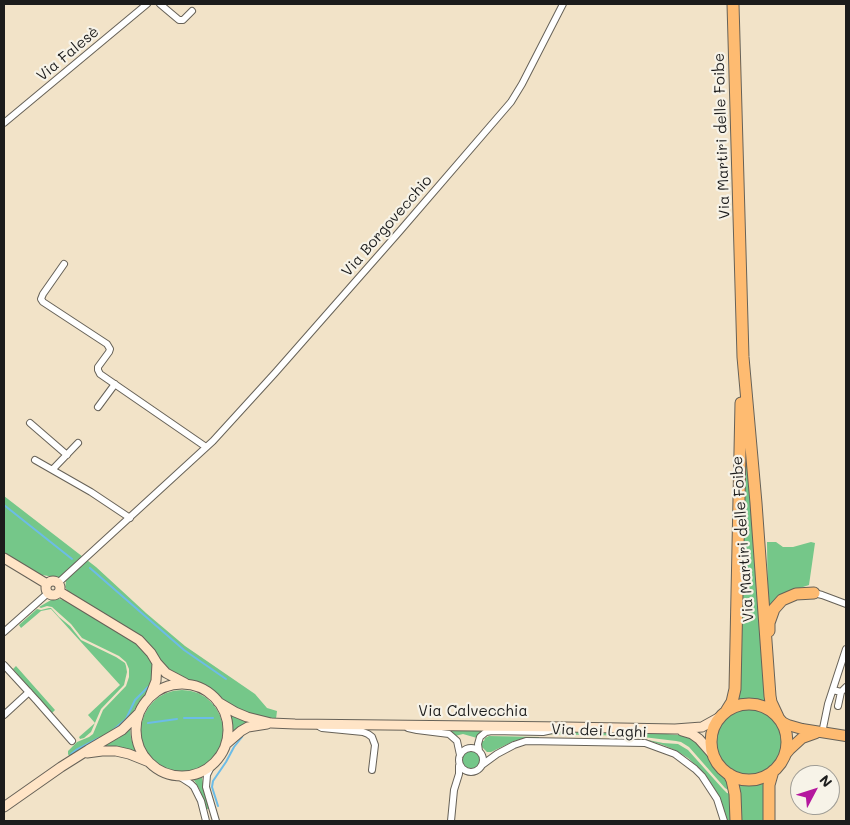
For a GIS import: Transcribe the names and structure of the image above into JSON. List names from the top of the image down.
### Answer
{
  "streets": {
    "highway": ["Via Martiri delle Foibe"],
    "main road": ["Via Calvecchia"],
    "street": ["Via Falesè", "Via Borgovecchio", "Via dei Laghi"]
  },
  "crossings": [
    ["Via Martiri delle Foibe", "Via Calvecchia"]
  ],
  "north": "top right"
}
